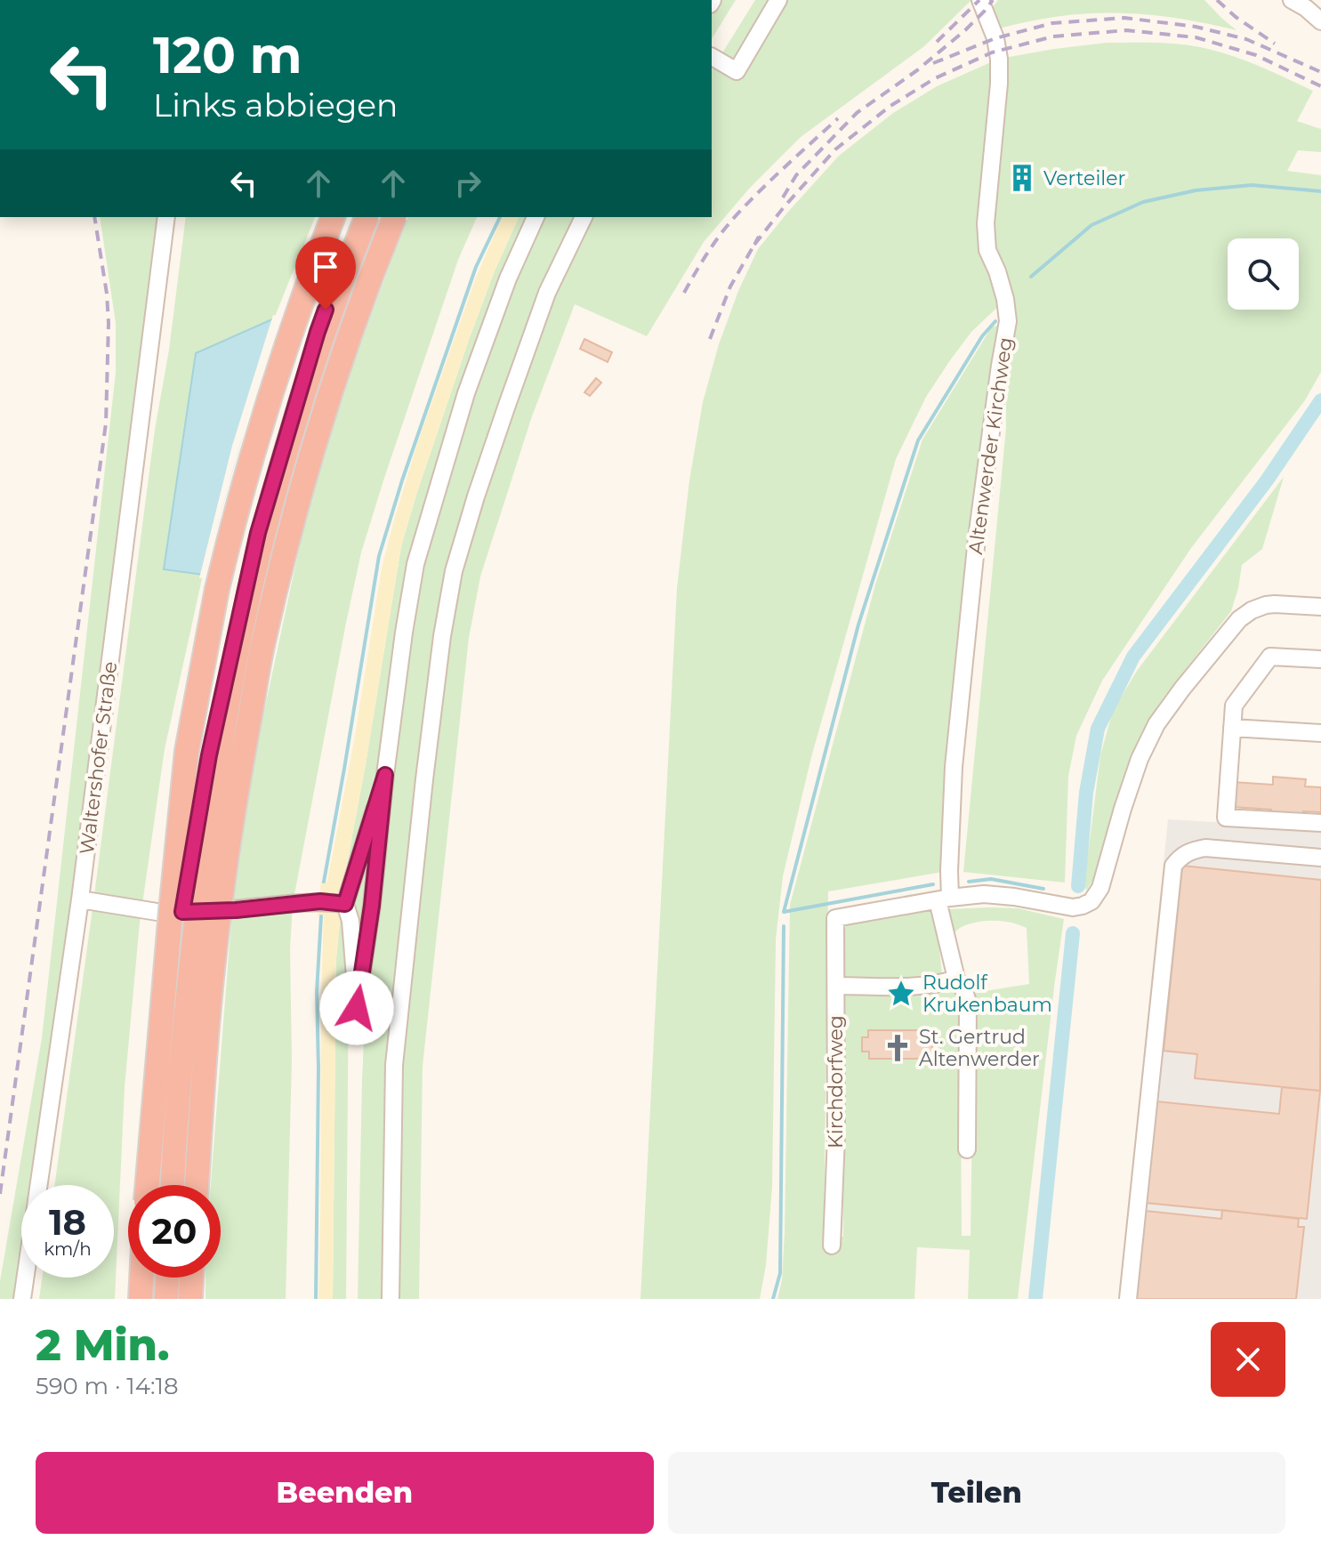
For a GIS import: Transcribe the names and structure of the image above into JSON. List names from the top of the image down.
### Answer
{
  "streets": {
    "street": ["Altenwerder Kirchweg", "Waltershofer Straße", "Kirchdorfweg"]
  },
  "crossings": [
    ["Altenwerder Kirchweg", "Kirchdorfweg"]
  ],
  "places": {
    "building": ["Verteiler"],
    "place": ["Rudolf Krukenbaum"],
    "church": ["St. Gertrud Altenwerder"]
  },
  "page": {
    "turn": ["120 m", "Links abbiegen"],
    "speed": "18 km/h",
    "limit": "20",
    "heading": ["2 Min.", "590 m · 14:18"],
    "buttons": ["Beenden", "Teilen"]
  }
}
